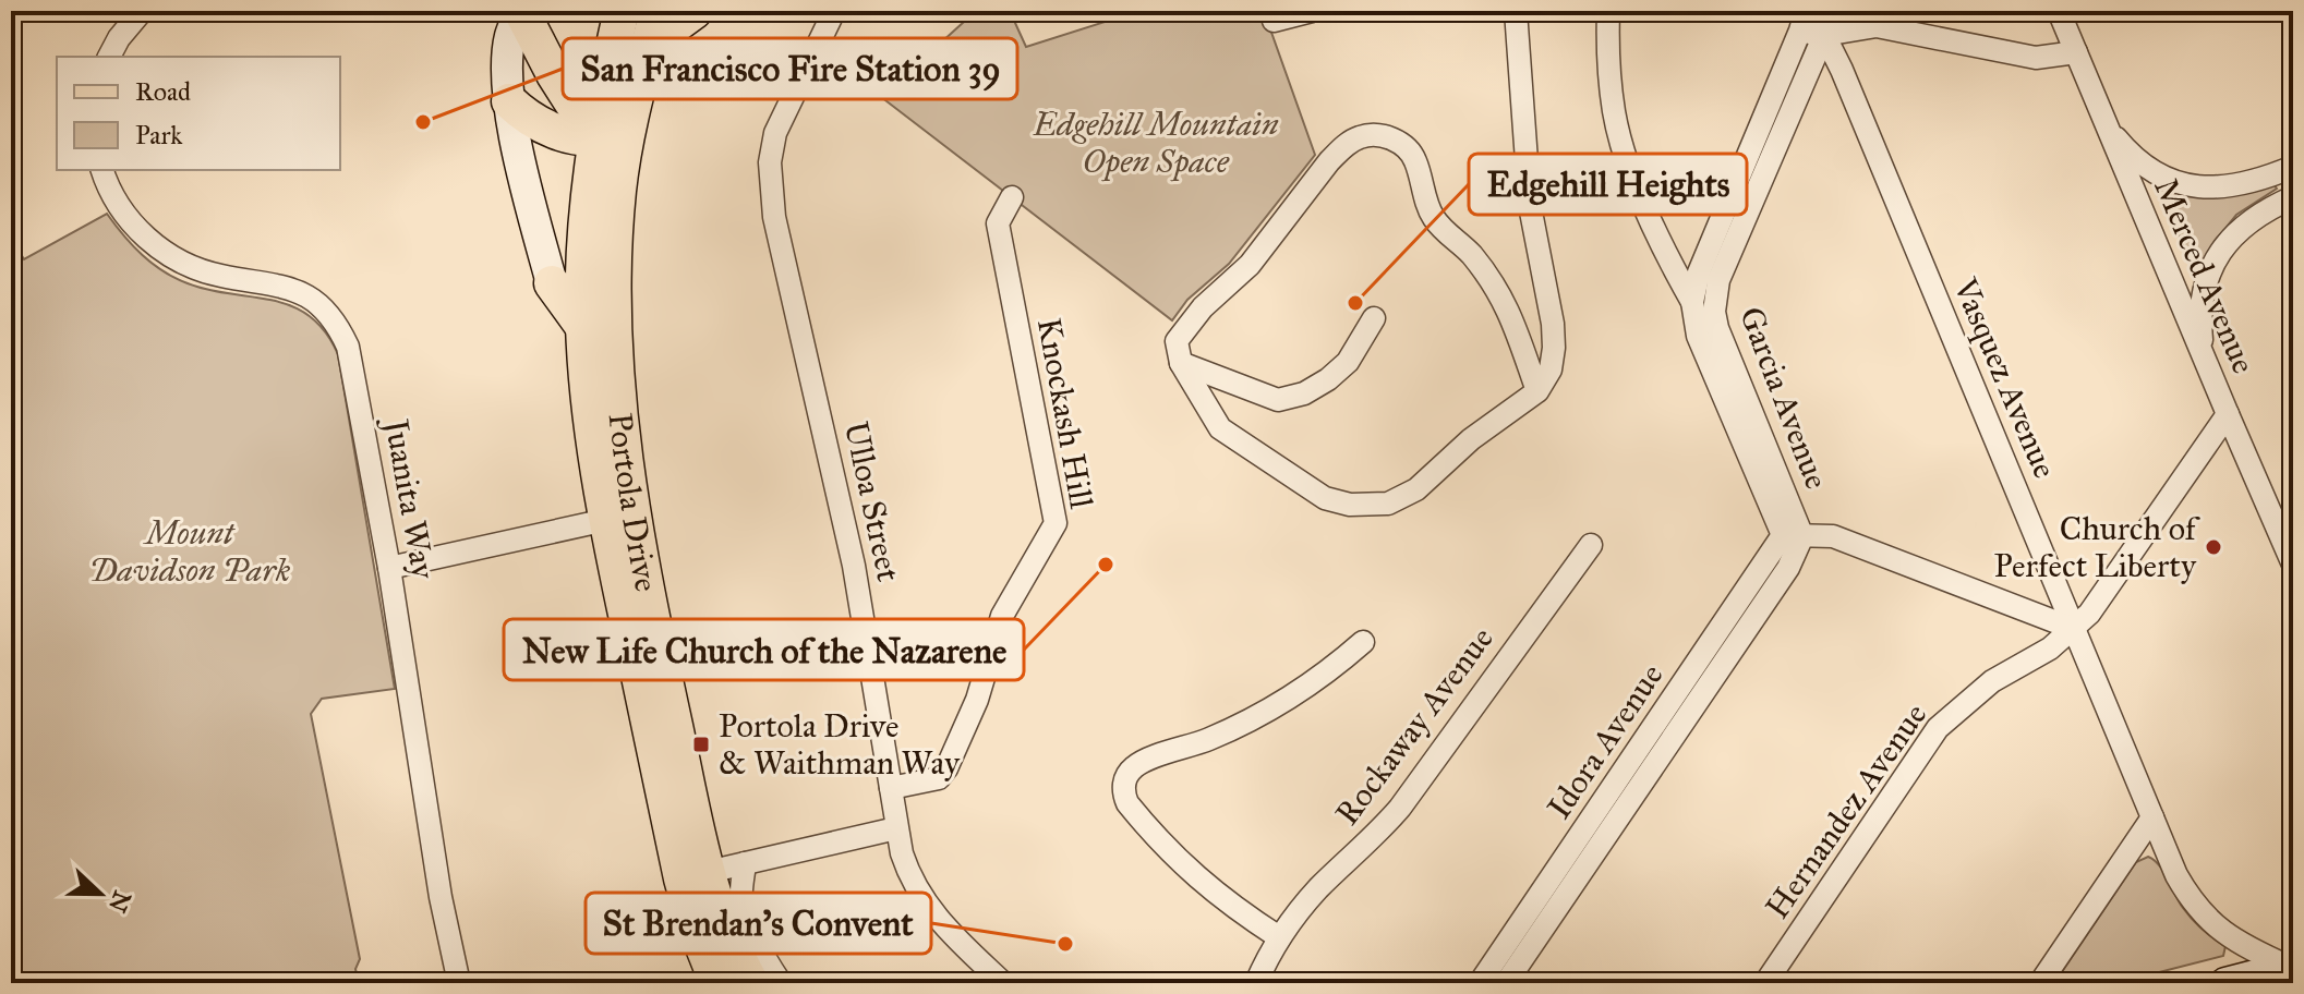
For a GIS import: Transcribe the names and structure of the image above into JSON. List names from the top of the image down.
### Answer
{
  "streets": {
    "main road": ["Portola Drive"],
    "street": [
      "Merced Avenue",
      "Vasquez Avenue",
      "Garcia Avenue",
      "Knockash Hill",
      "Juanita Way",
      "Ulloa Street",
      "Rockaway Avenue",
      "Idora Avenue",
      "Hernandez Avenue"
    ]
  },
  "crossings": [
    ["Merced Avenue", "Hernandez Avenue"],
    ["Vasquez Avenue", "Garcia Avenue"],
    ["Vasquez Avenue", "Hernandez Avenue"],
    ["Garcia Avenue", "Idora Avenue"],
    ["Garcia Avenue", "Hernandez Avenue"],
    ["Knockash Hill", "Ulloa Street"]
  ],
  "parks": ["Edgehill Mountain Open Space", "Mount Davidson Park"],
  "places": {
    "other": [
      "San Francisco Fire Station 39",
      "Edgehill Heights",
      "Church of Perfect Liberty",
      "New Life Church of the Nazarene",
      "St Brendan's Convent"
    ],
    "transit": ["Portola Drive & Waithman Way"]
  },
  "legend": ["Road", "Park"],
  "north": "right"
}
